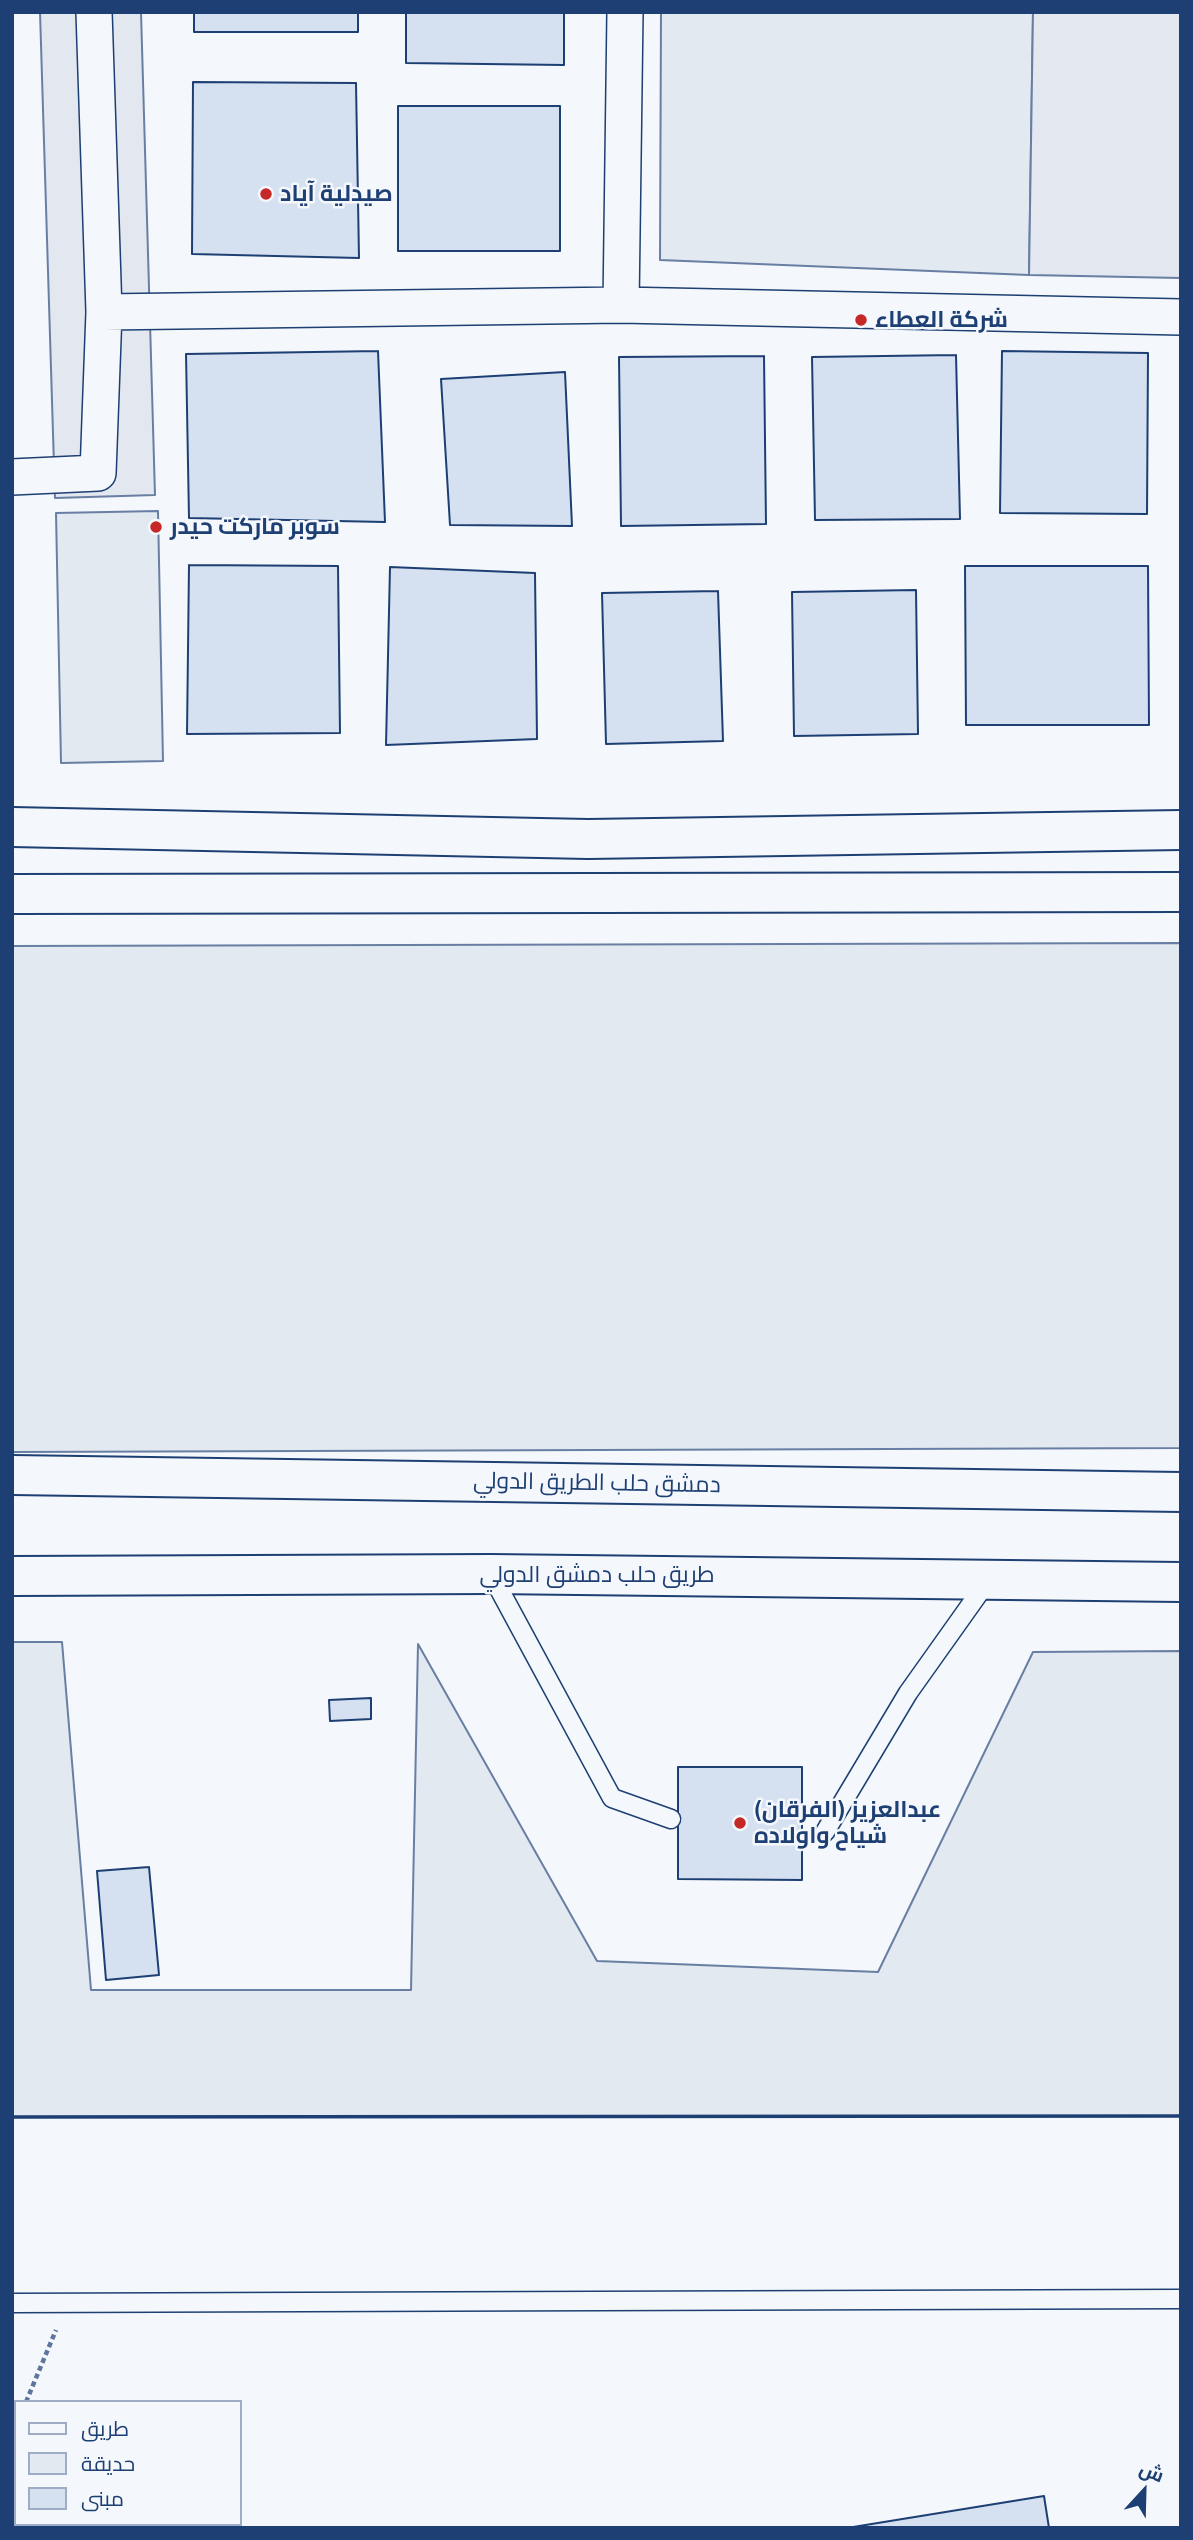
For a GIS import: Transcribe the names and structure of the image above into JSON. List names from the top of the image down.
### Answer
{
  "streets": {
    "main road": ["دمشق حلب الطريق الدولي", "طريق حلب دمشق الدولي"]
  },
  "places": [
    "صيدلية آياد",
    "شركة العطاء",
    "سوبر ماركت حيدر",
    "(الفرقان) عبدالعزيز شياح واولاده"
  ],
  "legend": ["طريق", "حديقة", "مبنى"],
  "north": "top"
}
